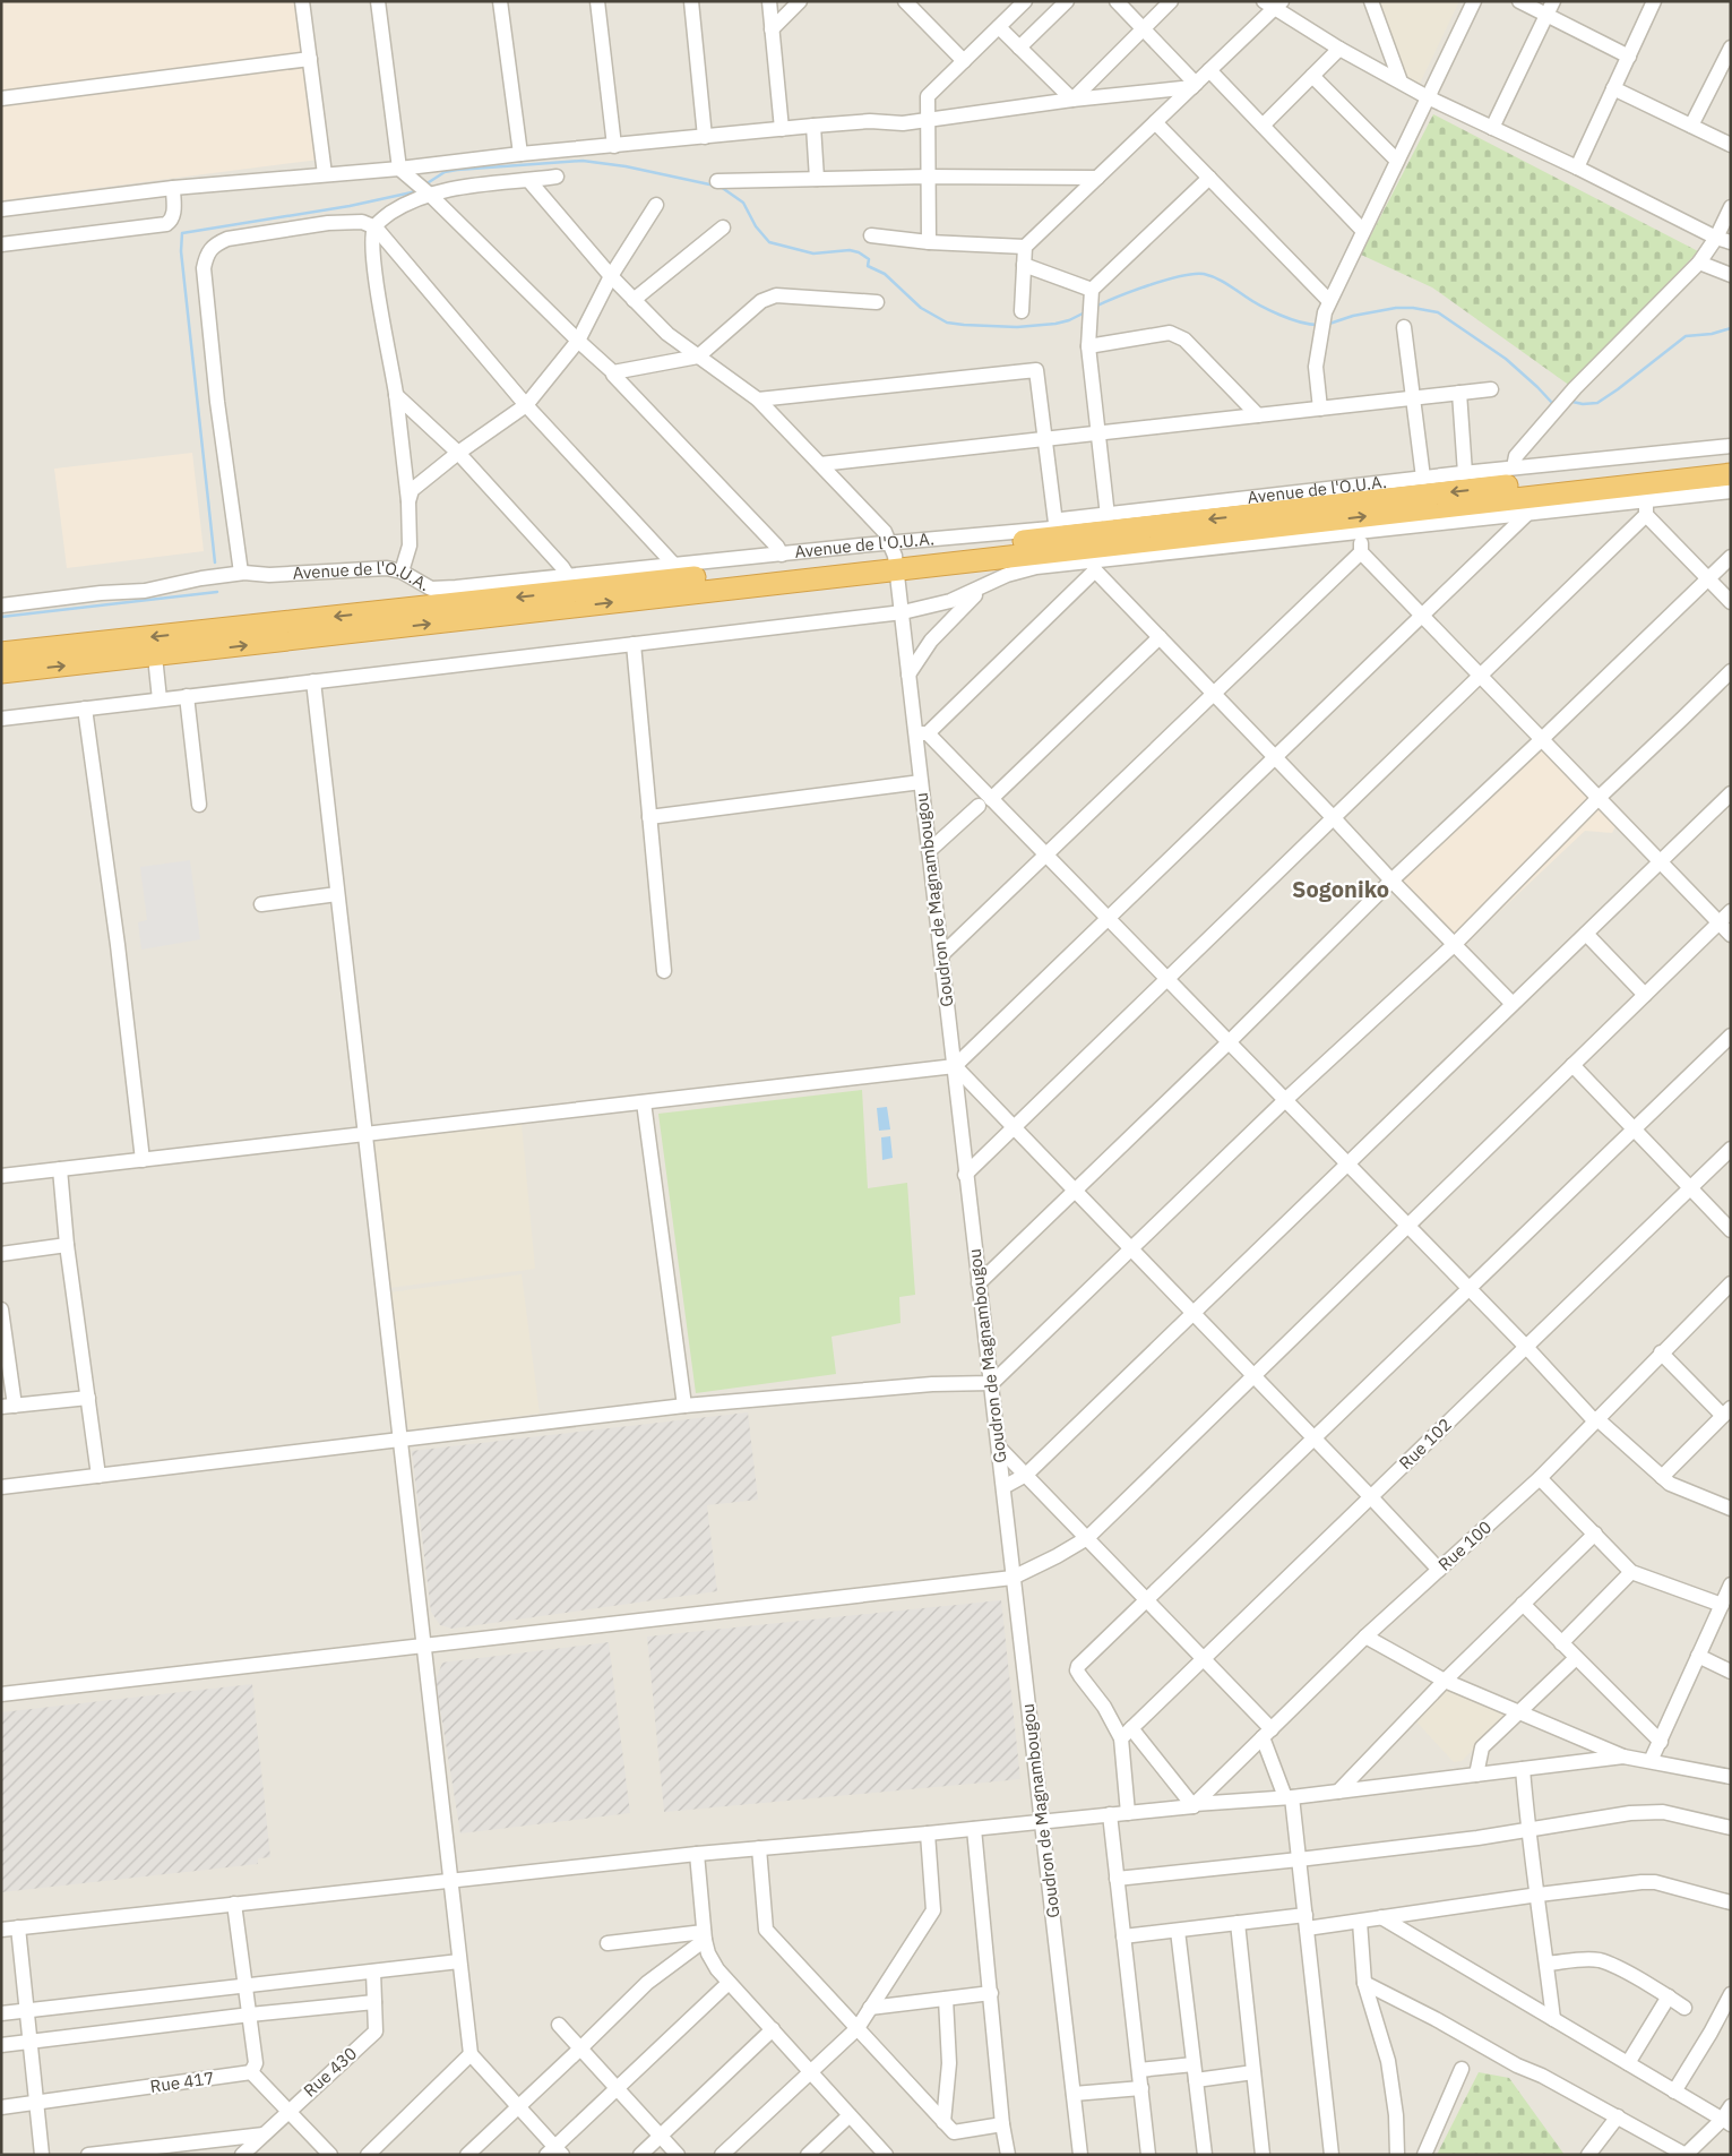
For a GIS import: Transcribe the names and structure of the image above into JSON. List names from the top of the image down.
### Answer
{
  "streets": {
    "highway": ["Avenue de l'O.U.A."],
    "street": [
      "Goudron de Magnambougou",
      "Rue 102",
      "Rue 100",
      "Rue 430",
      "Rue 417"
    ]
  },
  "crossings": [
    ["Avenue de l'O.U.A.", "Goudron de Magnambougou"]
  ],
  "districts": ["Sogoniko"]
}
